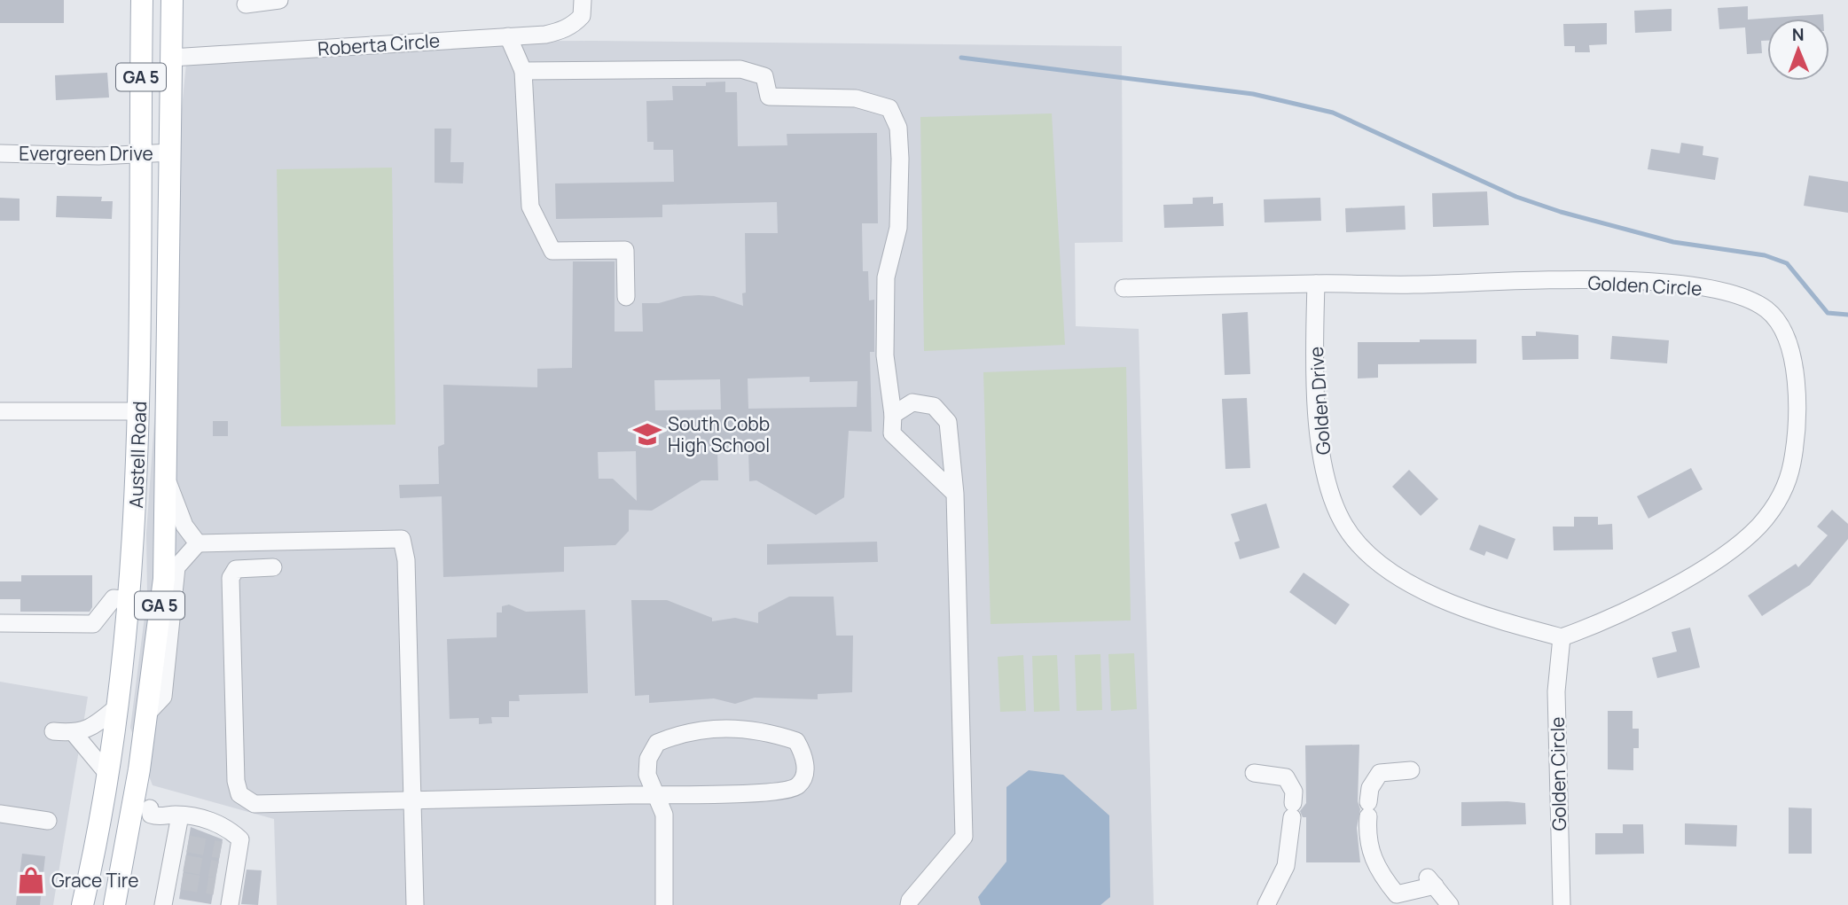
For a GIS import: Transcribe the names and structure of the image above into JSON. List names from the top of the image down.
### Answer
{
  "streets": {
    "main road": ["GA 5", "Austell Road"],
    "street": [
      "Roberta Circle",
      "Evergreen Drive",
      "Golden Circle",
      "Golden Drive"
    ]
  },
  "crossings": [
    ["Roberta Circle", "Austell Road"],
    ["Evergreen Drive", "Austell Road"],
    ["Golden Circle", "Golden Drive"]
  ],
  "places": {
    "school or university": ["South Cobb High School"],
    "shop": ["Grace Tire"]
  },
  "north": "top"
}
